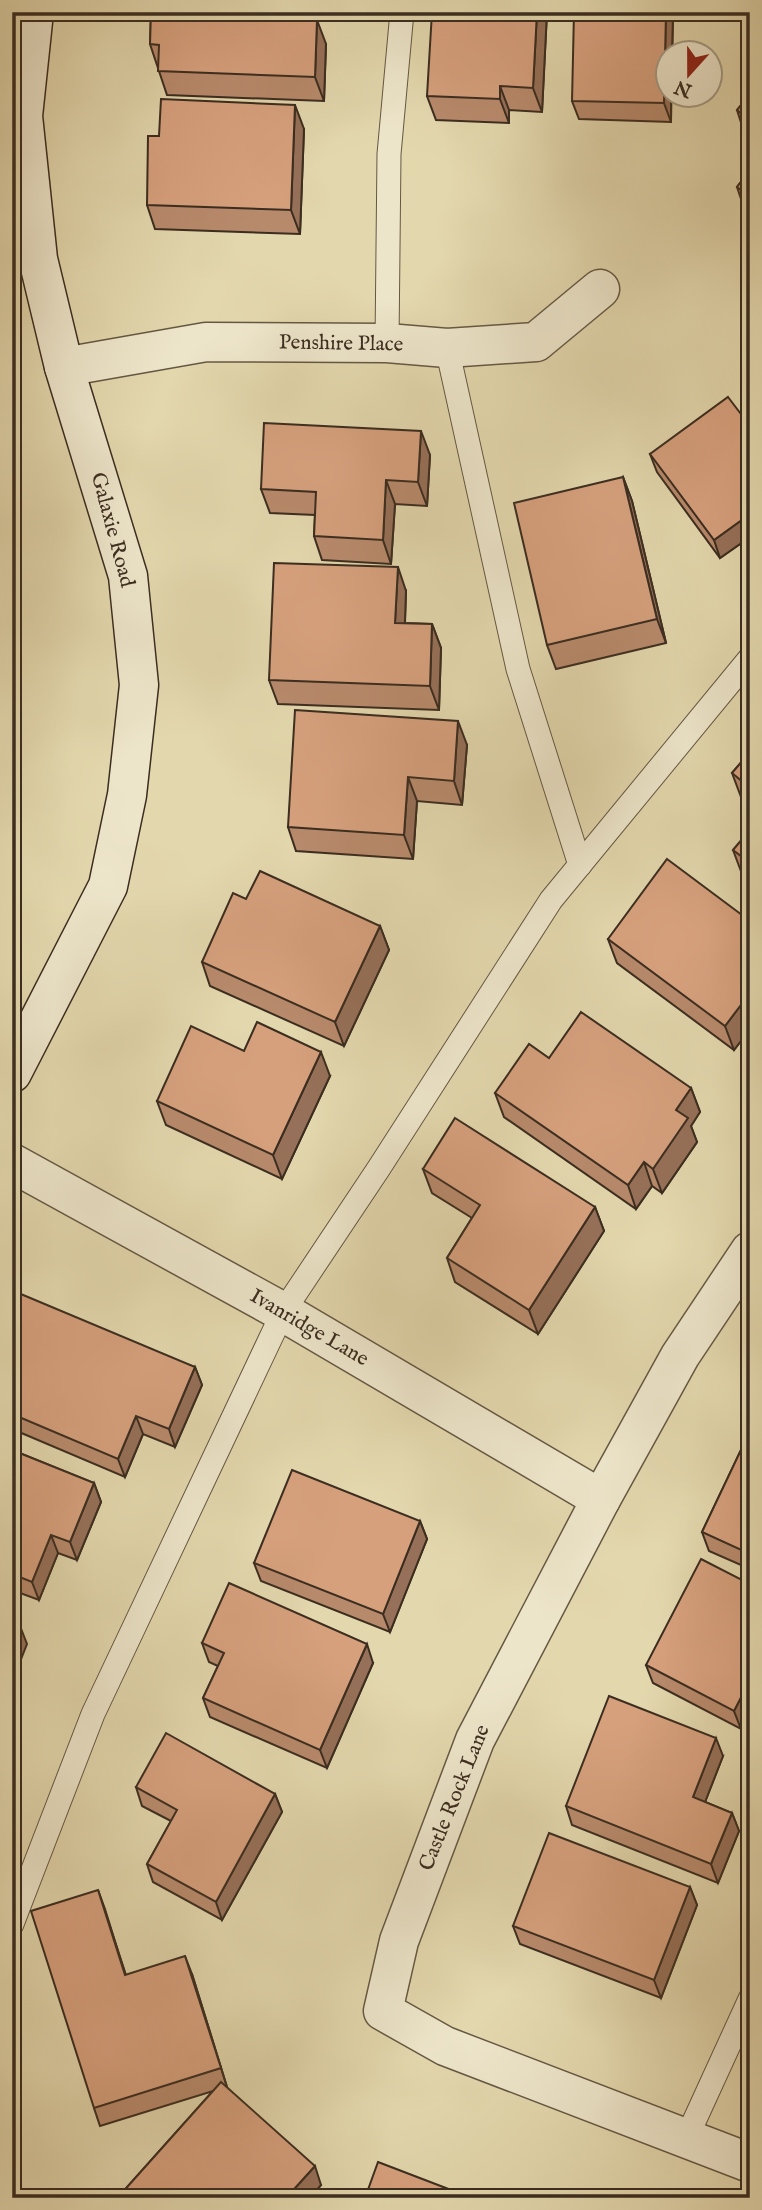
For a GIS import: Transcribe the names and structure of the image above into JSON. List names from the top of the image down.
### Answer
{
  "streets": {
    "street": [
      "Penshire Place",
      "Galaxie Road",
      "Ivanridge Lane",
      "Castle Rock Lane"
    ]
  },
  "crossings": [
    ["Penshire Place", "Galaxie Road"],
    ["Ivanridge Lane", "Castle Rock Lane"]
  ],
  "north": "bottom"
}
